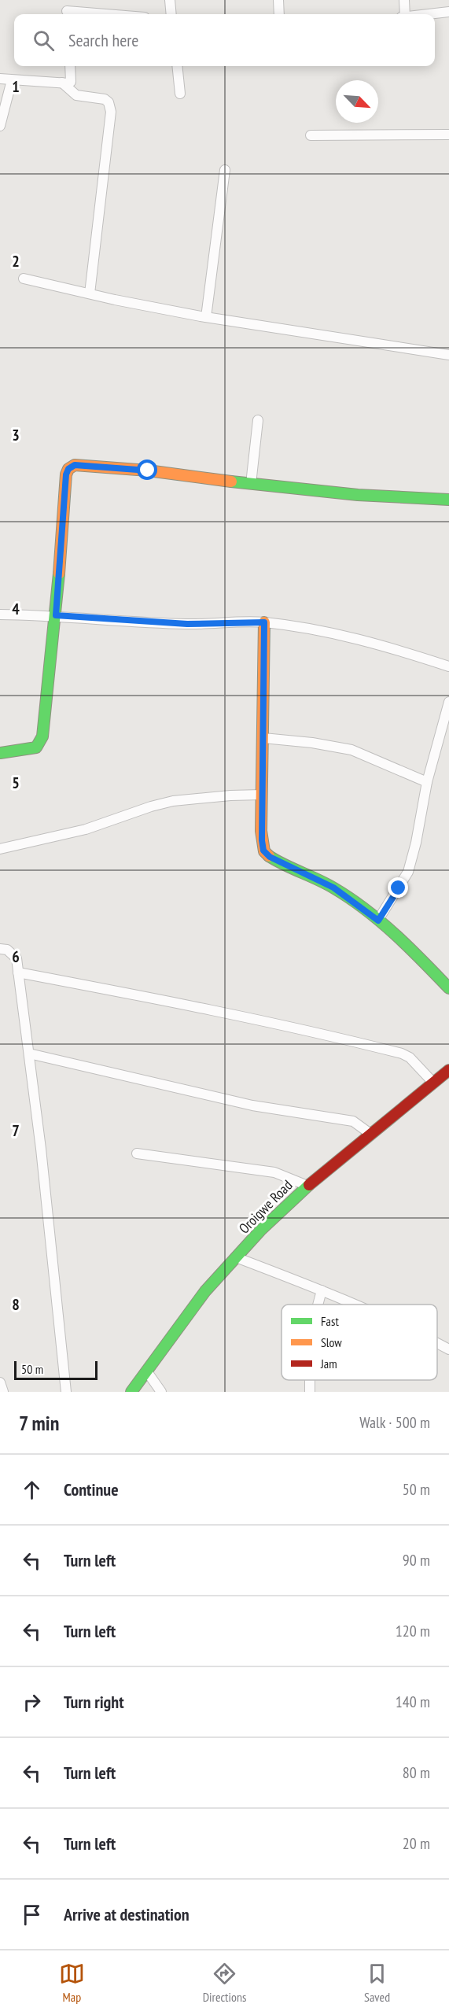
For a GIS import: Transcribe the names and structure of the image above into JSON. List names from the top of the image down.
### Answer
{
  "streets": {
    "street": ["Oroigwe Road"]
  },
  "legend": ["Fast", "Slow", "Jam"],
  "scale_bar": "50 m",
  "north": "bottom right",
  "page": {
    "search": "Search here",
    "scale": "50 m",
    "heading": ["7 min", "Walk · 500 m"],
    "list": [
      ["Continue", "50 m"],
      ["Turn left", "90 m"],
      ["Turn left", "120 m"],
      ["Turn right", "140 m"],
      ["Turn left", "80 m"],
      ["Turn left", "20 m"],
      "Arrive at destination"
    ],
    "nav": ["Map", "Directions", "Saved"]
  },
  "grid": {
    "rows": [
      "1",
      "2",
      "3",
      "4",
      "5",
      "6",
      "7",
      "8"
    ]
  }
}
